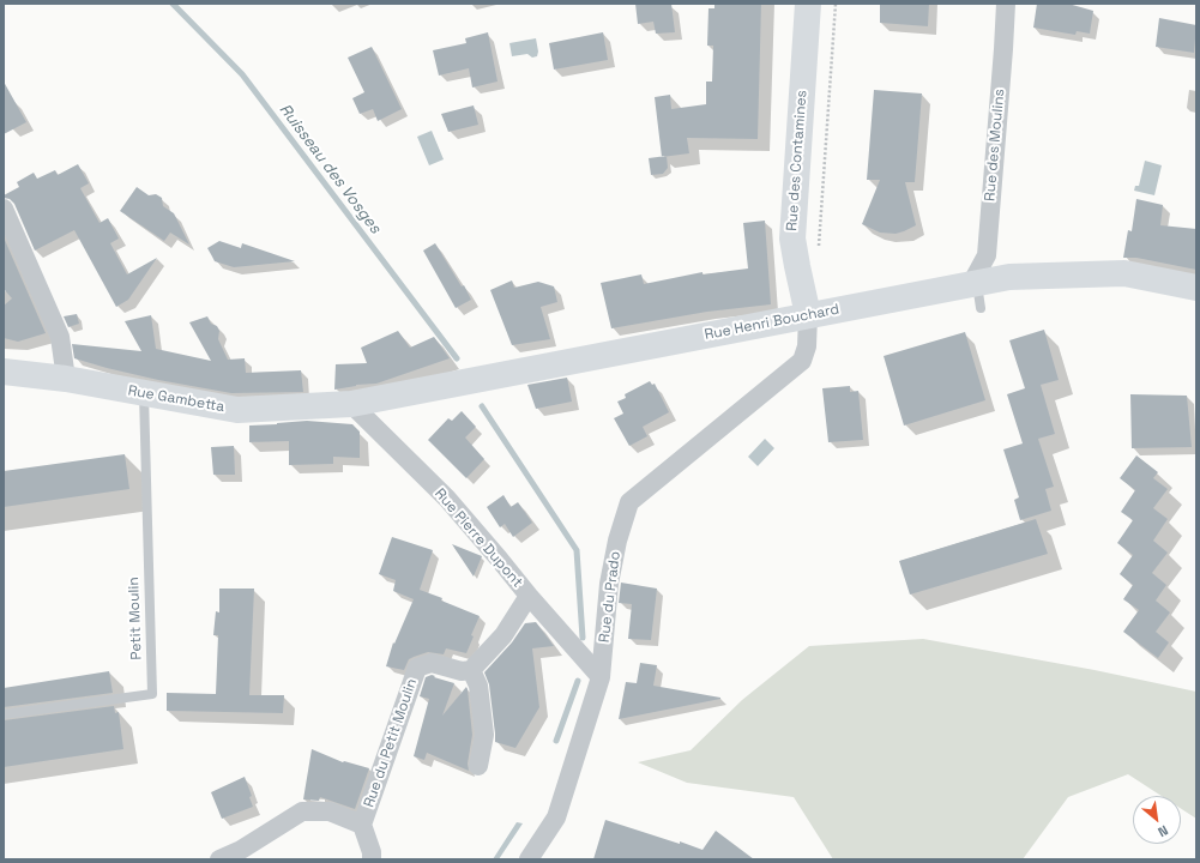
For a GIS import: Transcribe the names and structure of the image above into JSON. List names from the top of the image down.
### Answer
{
  "streets": {
    "street": [
      "Rue des Moulins",
      "Rue des Contamines",
      "Rue Henri Bouchard",
      "Rue Gambetta",
      "Rue Pierre Dupont",
      "Rue du Prado",
      "Rue du Petit Moulin"
    ],
    "lane": ["Petit Moulin"]
  },
  "crossings": [
    ["Rue des Moulins", "Rue Henri Bouchard"],
    ["Rue des Contamines", "Rue Henri Bouchard"],
    ["Rue des Contamines", "Rue du Prado"],
    ["Rue Henri Bouchard", "Rue Gambetta"],
    ["Rue Henri Bouchard", "Rue Pierre Dupont"],
    ["Rue Henri Bouchard", "Rue du Prado"],
    ["Rue Gambetta", "Rue Pierre Dupont"],
    ["Rue Gambetta", "Petit Moulin"],
    ["Rue Pierre Dupont", "Rue du Prado"]
  ],
  "water": ["Ruisseau des Vosges"],
  "north": "bottom right"
}
